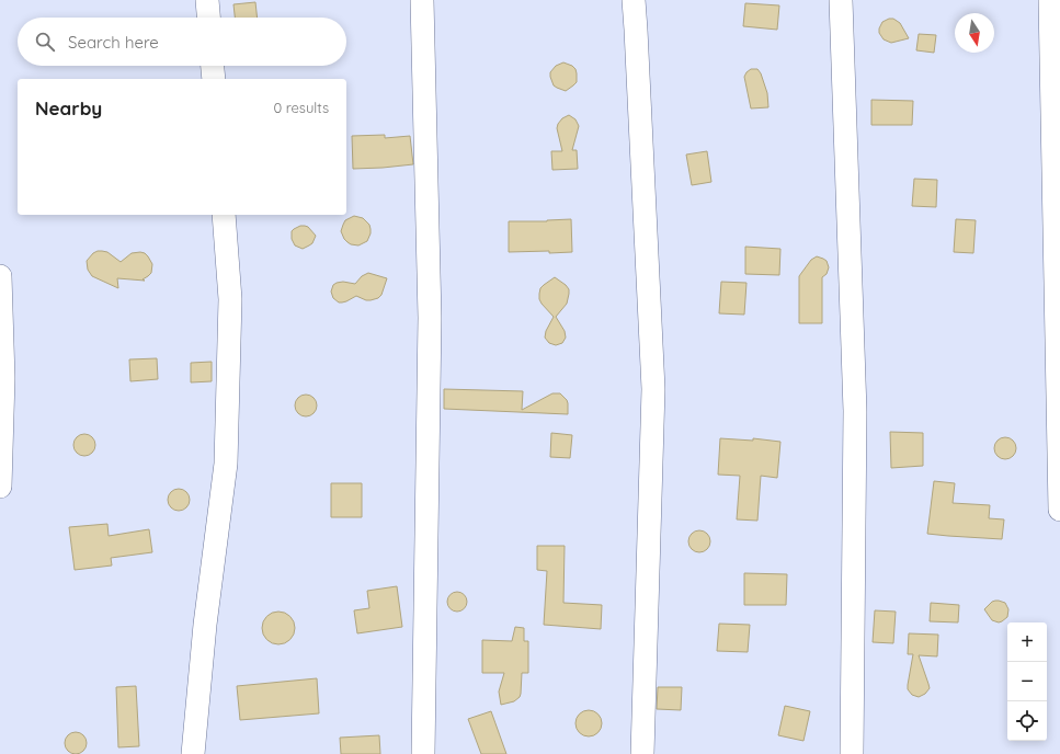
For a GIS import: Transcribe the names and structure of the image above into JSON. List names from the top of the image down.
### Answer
{
  "north": "bottom",
  "page": {
    "search": "Search here",
    "heading": ["Nearby", "0 results"],
    "map_buttons": ["+", "−"]
  }
}
